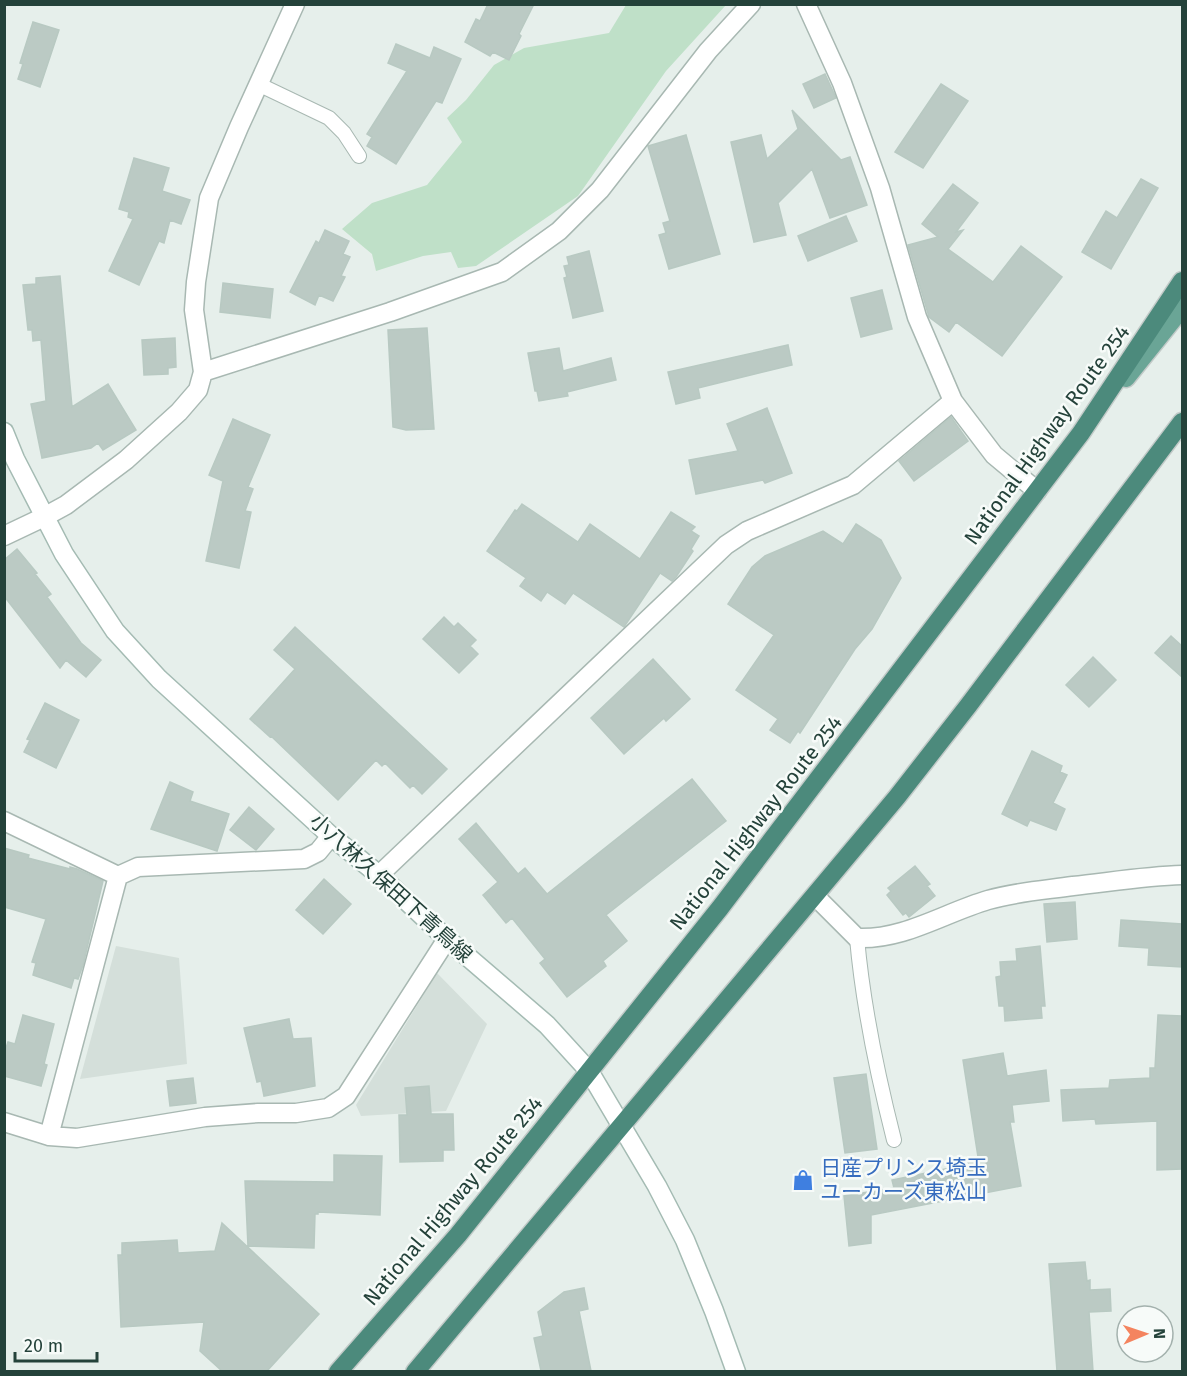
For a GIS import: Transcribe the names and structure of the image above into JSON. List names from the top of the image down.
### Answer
{
  "streets": {
    "highway": ["National Highway Route 254"],
    "street": ["小八林久保田下青鳥線"]
  },
  "crossings": [
    ["National Highway Route 254", "小八林久保田下青鳥線"]
  ],
  "places": {
    "shop": ["日産プリンス埼玉 ユーカーズ東松山"]
  },
  "scale_bar": "20 m",
  "north": "right"
}
